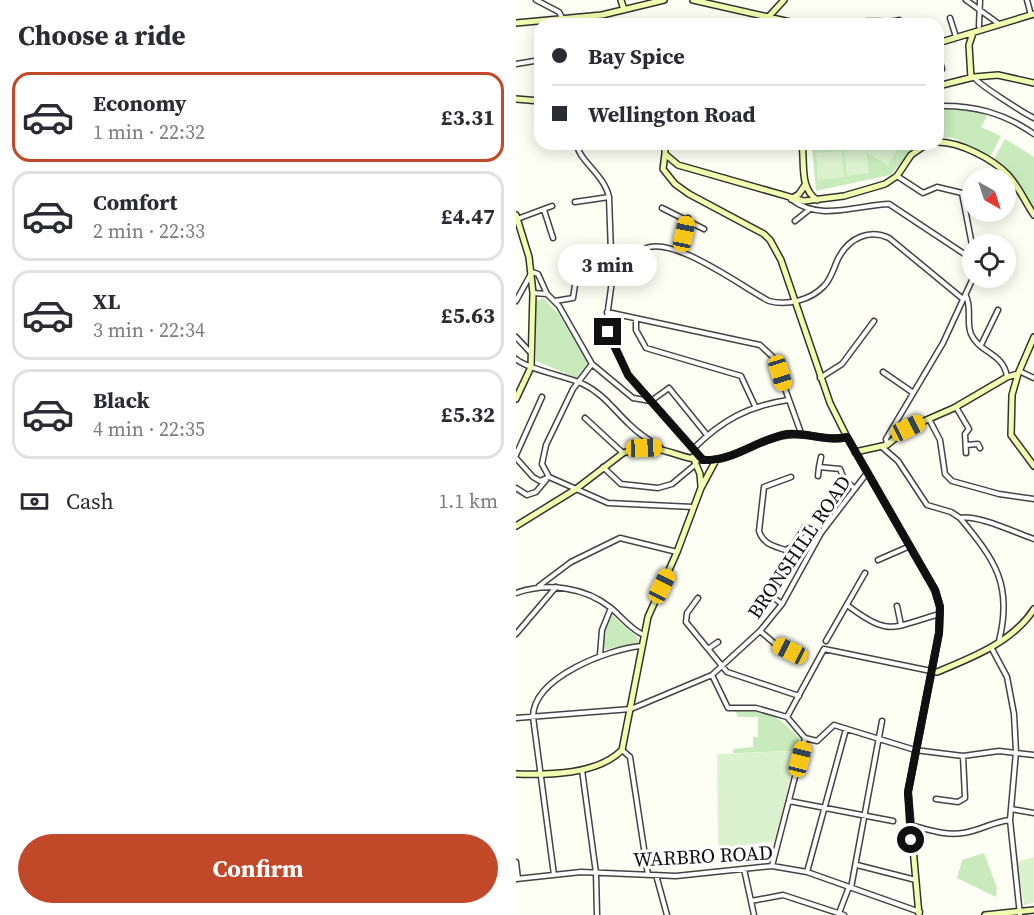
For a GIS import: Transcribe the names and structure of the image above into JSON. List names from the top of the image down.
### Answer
{
  "streets": {
    "street": ["BRONSHILL ROAD", "WARBRO ROAD"]
  },
  "north": "bottom right",
  "page": {
    "heading": "Choose a ride",
    "banner": ["Bay Spice", "Wellington Road"],
    "list": [
      {
        "name": "Economy",
        "note": "1 min · 22:32",
        "value": "£3.31"
      },
      {
        "name": "Comfort",
        "note": "2 min · 22:33",
        "value": "£4.47"
      },
      {
        "name": "XL",
        "note": "3 min · 22:34",
        "value": "£5.63"
      },
      {
        "name": "Black",
        "note": "4 min · 22:35",
        "value": "£5.32"
      }
    ],
    "bubble": "3 min",
    "pay": ["Cash", "1.1 km"],
    "buttons": "Confirm"
  }
}
